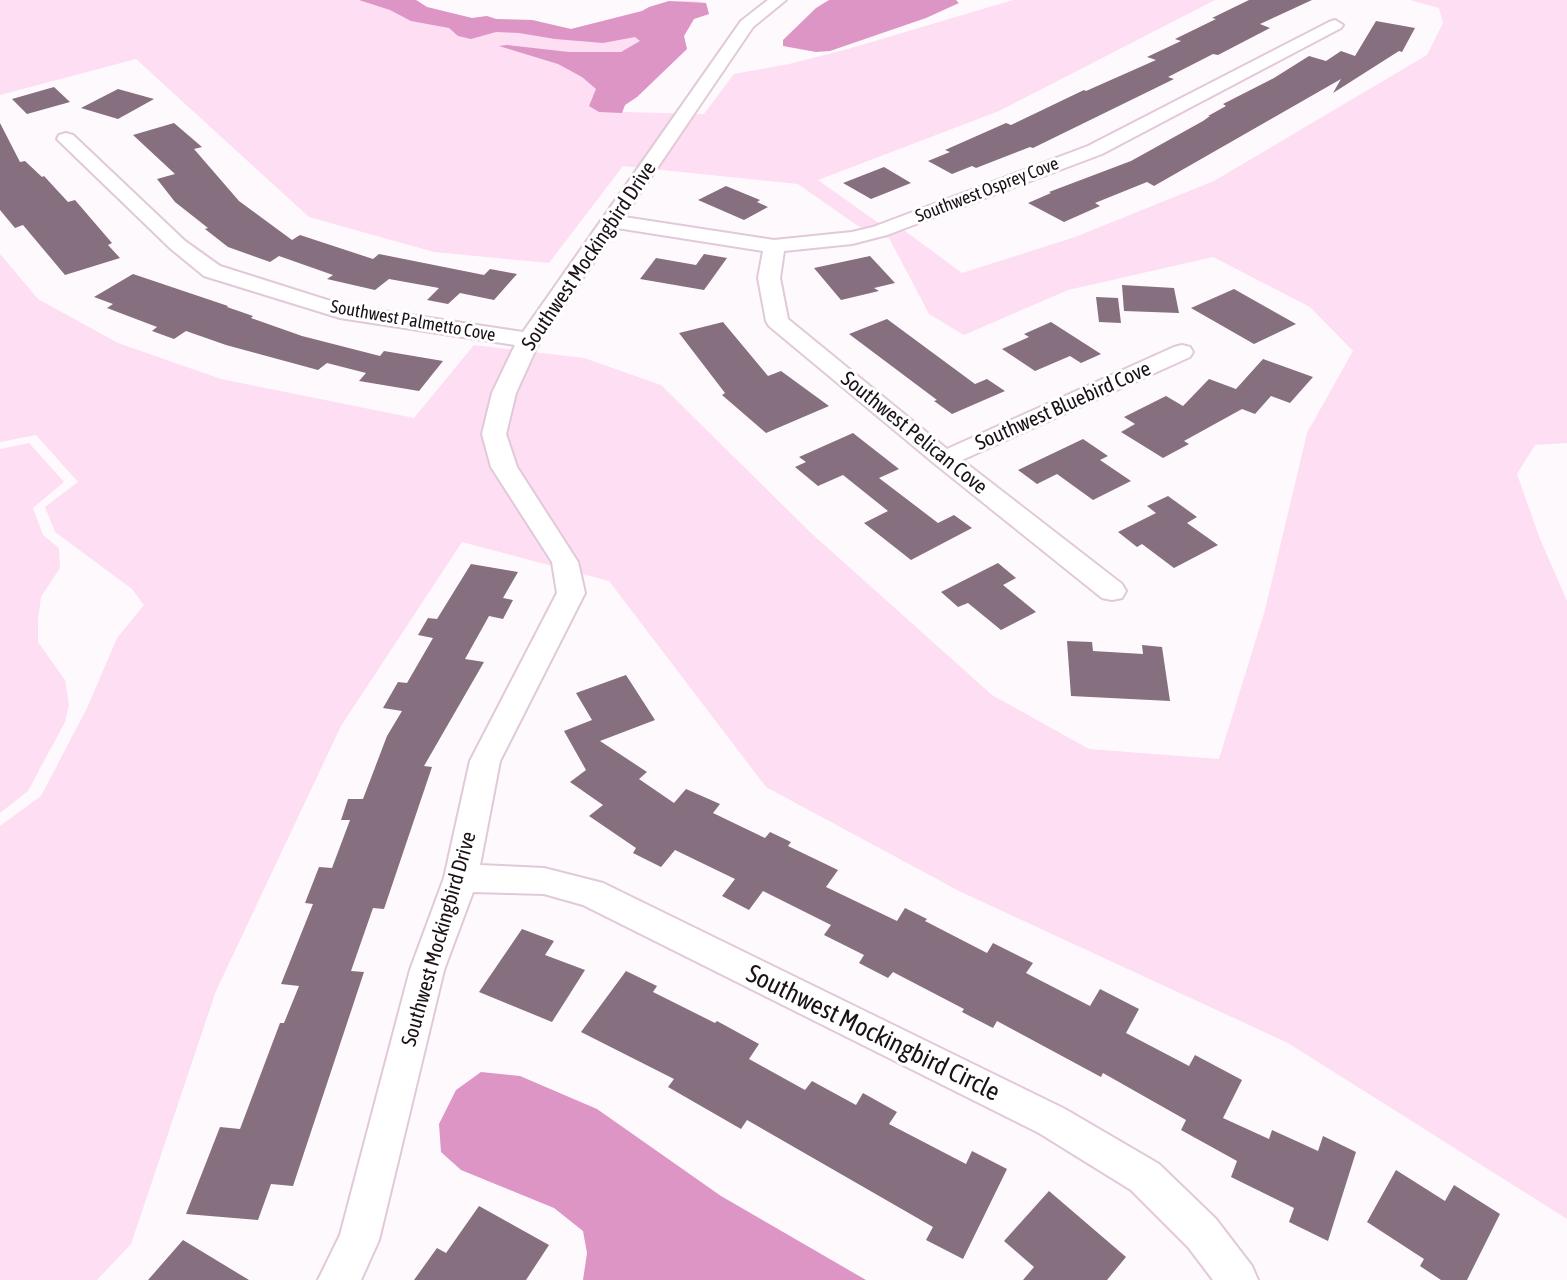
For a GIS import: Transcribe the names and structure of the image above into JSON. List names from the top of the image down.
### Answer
{
  "streets": {
    "street": [
      "Southwest Osprey Cove",
      "Southwest Mockingbird Drive",
      "Southwest Palmetto Cove",
      "Southwest Bluebird Cove",
      "Southwest Pelican Cove",
      "Southwest Mockingbird Circle"
    ]
  },
  "crossings": [
    ["Southwest Osprey Cove", "Southwest Mockingbird Drive"],
    ["Southwest Osprey Cove", "Southwest Pelican Cove"],
    ["Southwest Mockingbird Drive", "Southwest Palmetto Cove"],
    ["Southwest Mockingbird Drive", "Southwest Mockingbird Circle"],
    ["Southwest Bluebird Cove", "Southwest Pelican Cove"]
  ]
}
